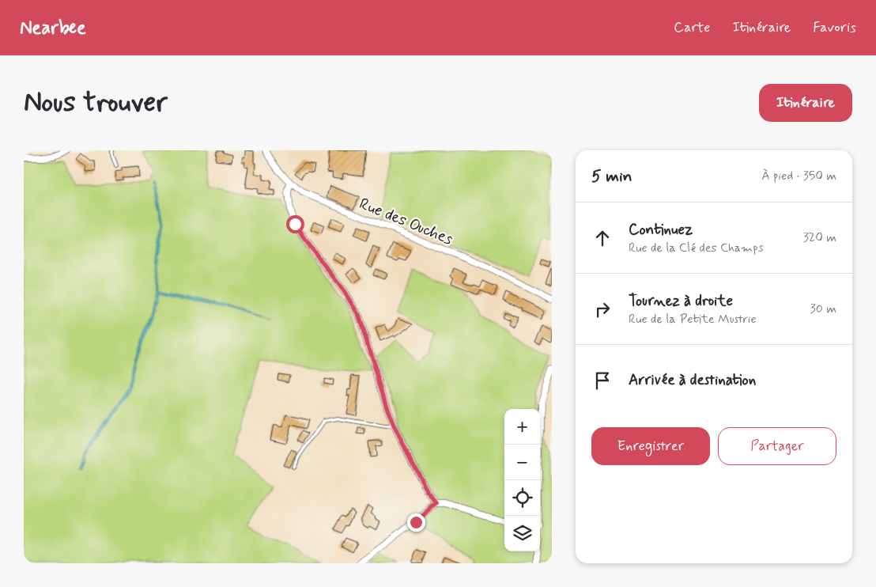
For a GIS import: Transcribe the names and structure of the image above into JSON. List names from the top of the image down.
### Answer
{
  "streets": {
    "street": ["Rue des Ouches"]
  },
  "page": {
    "header": "Nearbee",
    "nav": ["Carte", "Itinéraire", "Favoris"],
    "buttons": [
      "Itinéraire",
      ["Enregistrer", "Partager"]
    ],
    "title": "Nous trouver",
    "heading": ["5 min", "À pied · 350 m"],
    "list": [
      ["Continuez", "Rue de la Clé des Champs", "320 m"],
      ["Tournez à droite", "Rue de la Petite Mustrie", "30 m"],
      "Arrivée à destination"
    ],
    "map_buttons": ["+", "−"]
  }
}
